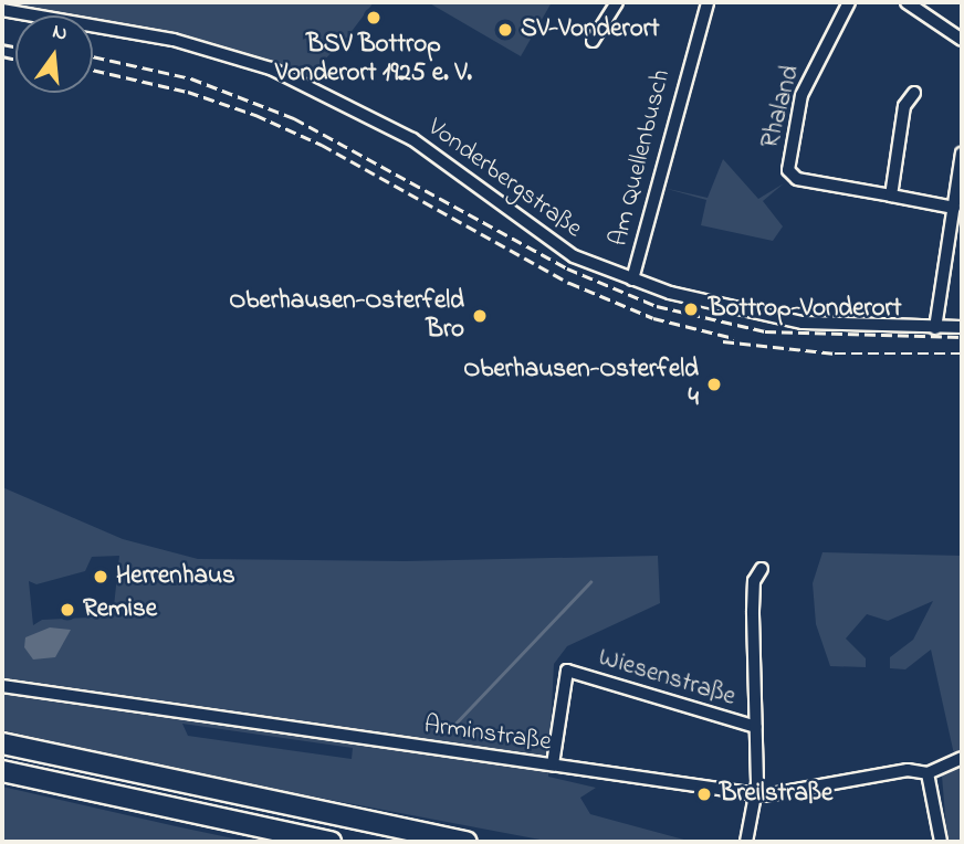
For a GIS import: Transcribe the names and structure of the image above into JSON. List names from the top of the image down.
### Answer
{
  "streets": {
    "street": [
      "Rhaland",
      "Am Quellenbusch",
      "Vonderbergstraße",
      "Wiesenstraße",
      "Arminstraße"
    ]
  },
  "crossings": [
    ["Am Quellenbusch", "Vonderbergstraße"],
    ["Wiesenstraße", "Arminstraße"]
  ],
  "places": [
    "BSV Bottrop Vonderort 1925 e. V.",
    "SV-Vonderort",
    "Bottrop-Vonderort",
    "Oberhausen-Osterfeld Bro",
    "Oberhausen-Osterfeld 4",
    "Herrenhaus",
    "Remise",
    "Breilstraße"
  ],
  "north": "top"
}
